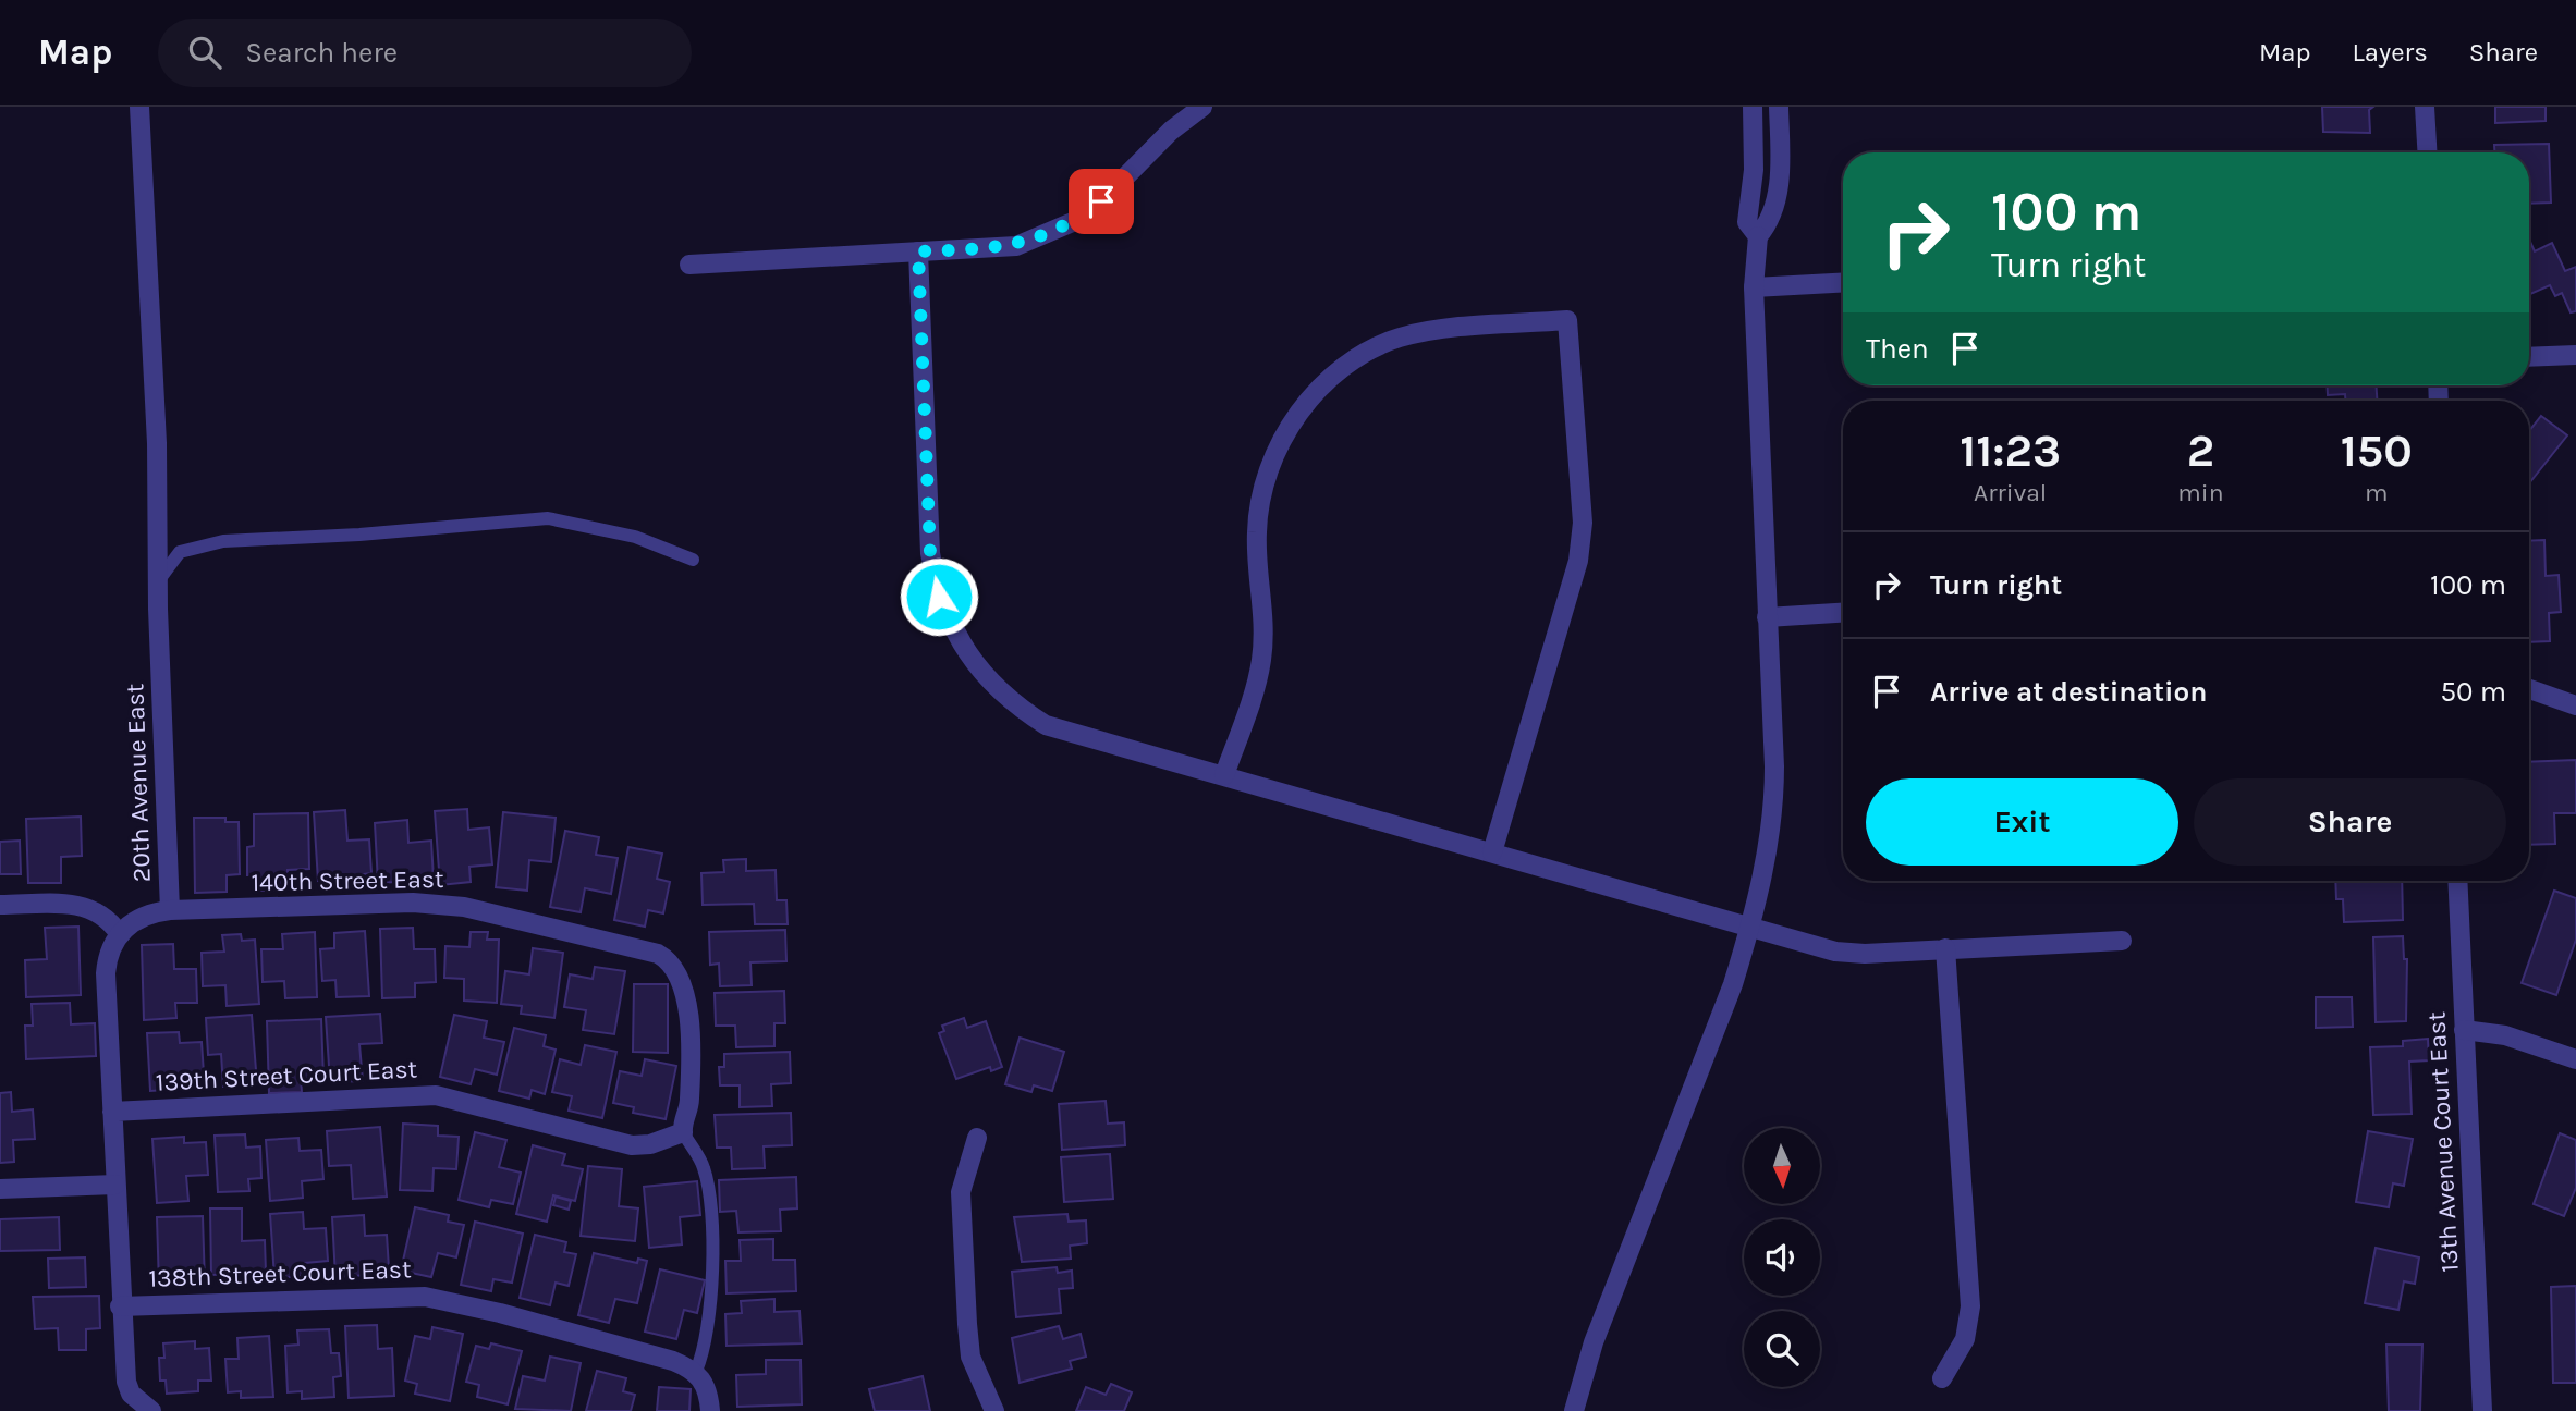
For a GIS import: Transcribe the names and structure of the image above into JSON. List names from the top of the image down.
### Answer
{
  "streets": {
    "street": [
      "20th Avenue East",
      "140th Street East",
      "139th Street Court East",
      "13th Avenue Court East",
      "138th Street Court East"
    ]
  },
  "crossings": [
    ["20th Avenue East", "140th Street East"],
    ["140th Street East", "139th Street Court East"]
  ],
  "north": "bottom",
  "page": {
    "header": "Map",
    "search": "Search here",
    "nav": ["Map", "Layers", "Share"],
    "turn": ["100 m", "Turn right"],
    "then": "Then",
    "eta": [
      "11:23",
      "Arrival",
      "2",
      "min",
      "150",
      "m"
    ],
    "list": [
      {
        "name": "Turn right",
        "value": "100 m"
      },
      {
        "name": "Arrive at destination",
        "value": "50 m"
      }
    ],
    "buttons": ["Exit", "Share"]
  }
}
